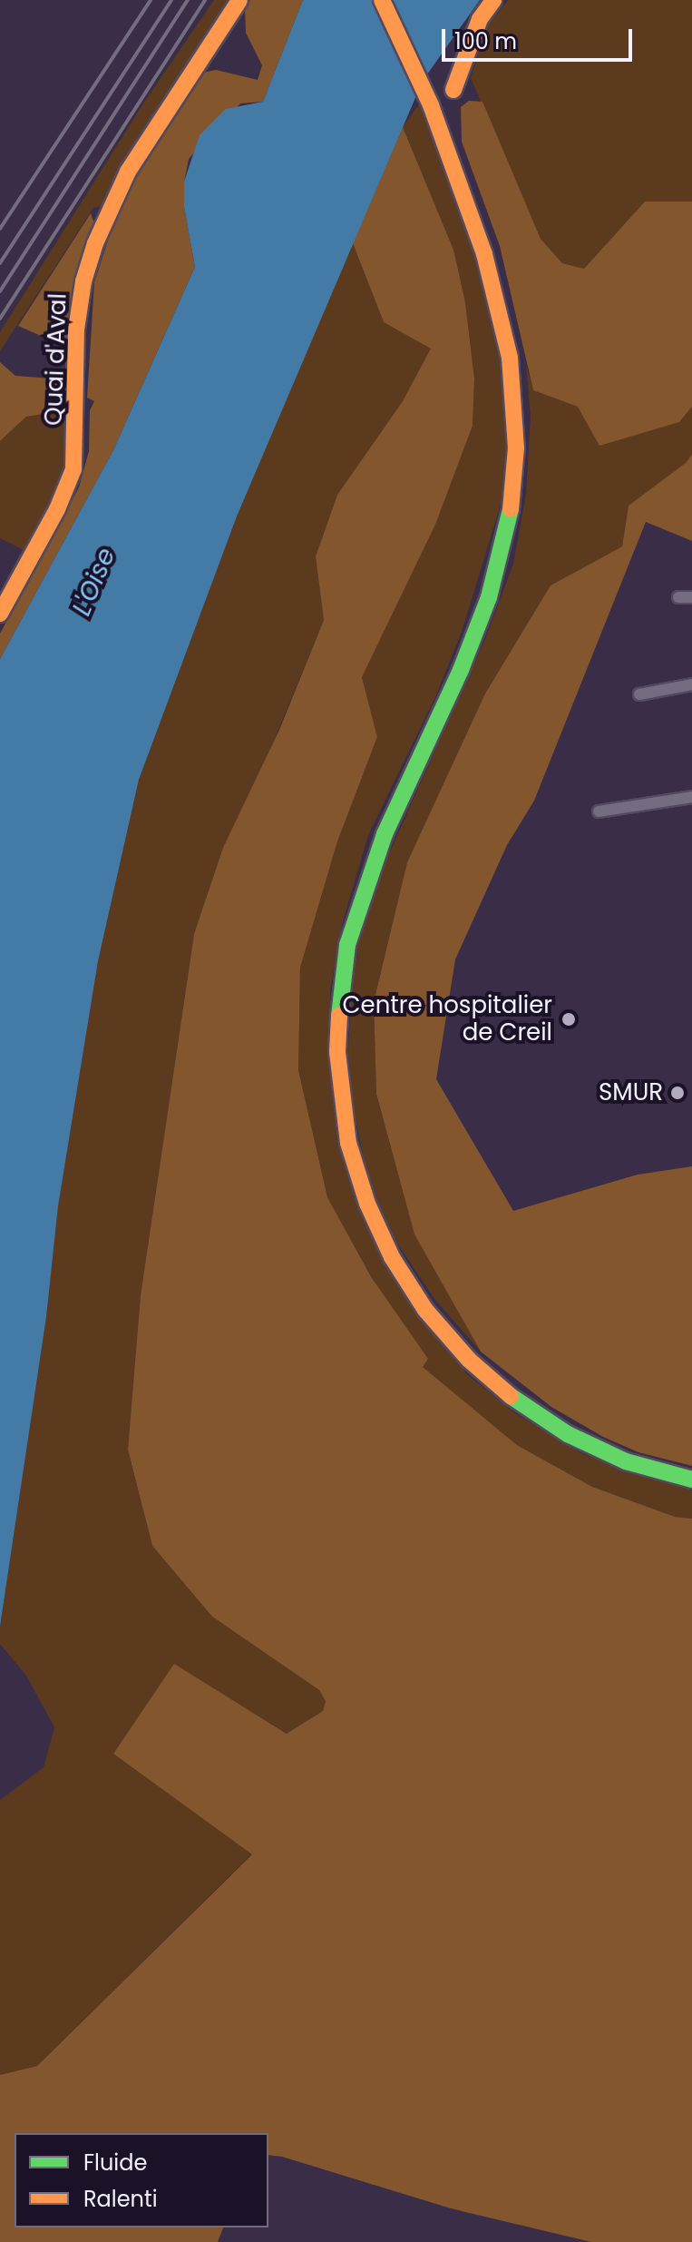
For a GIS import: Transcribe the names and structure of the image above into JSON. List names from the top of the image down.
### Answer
{
  "streets": {
    "main road": ["Quai d'Aval"]
  },
  "water": ["L'Oise"],
  "places": ["Centre hospitalier de Creil", "SMUR"],
  "legend": ["Fluide", "Ralenti"],
  "scale_bar": "100 m"
}
